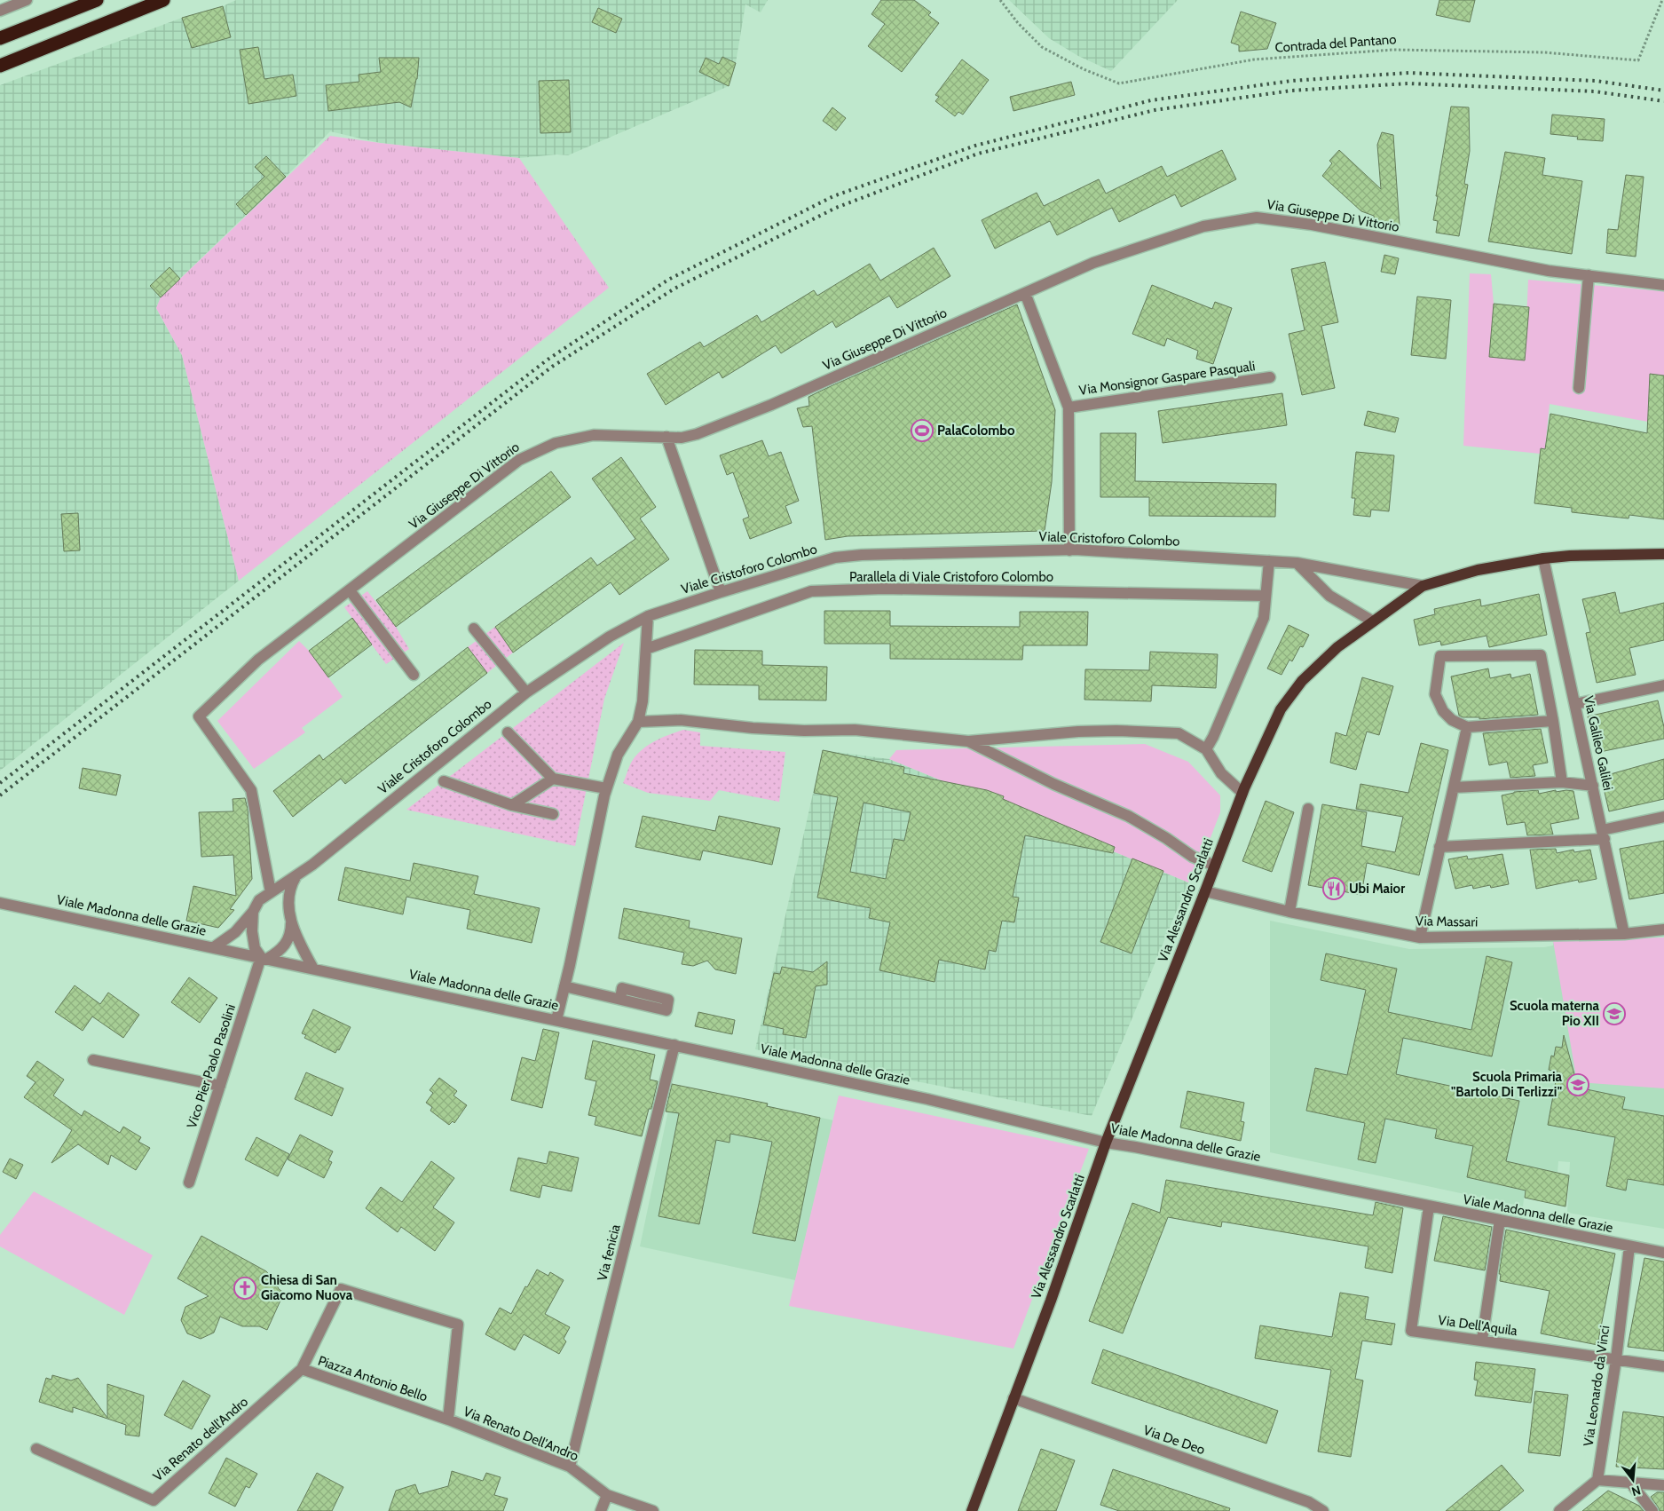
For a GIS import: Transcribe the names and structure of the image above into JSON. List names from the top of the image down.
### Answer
{
  "streets": {
    "main road": ["Via Alessandro Scarlatti"],
    "street": [
      "Via Giuseppe Di Vittorio",
      "Via Monsignor Gaspare Pasquali",
      "Viale Cristoforo Colombo",
      "Parallela di Viale Cristoforo Colombo",
      "Via Galileo Galilei",
      "Viale Madonna delle Grazie",
      "Via Massari",
      "Vico Pier Paolo Pasolini",
      "Via fenicia",
      "Via Dell'Aquila",
      "Piazza Antonio Bello",
      "Via Leonardo da Vinci",
      "Via Renato Dell'Andro",
      "Via Renato dell'Andro",
      "Via De Deo"
    ],
    "path": ["Contrada del Pantano"]
  },
  "crossings": [
    ["Via Giuseppe Di Vittorio", "Viale Cristoforo Colombo"],
    ["Viale Cristoforo Colombo", "Via Alessandro Scarlatti"],
    ["Viale Cristoforo Colombo", "Viale Madonna delle Grazie"],
    ["Via Galileo Galilei", "Via Alessandro Scarlatti"],
    ["Via Galileo Galilei", "Via Massari"],
    ["Via Alessandro Scarlatti", "Viale Madonna delle Grazie"],
    ["Via Alessandro Scarlatti", "Via Massari"],
    ["Via Alessandro Scarlatti", "Via De Deo"],
    ["Viale Madonna delle Grazie", "Vico Pier Paolo Pasolini"],
    ["Viale Madonna delle Grazie", "Via fenicia"],
    ["Viale Madonna delle Grazie", "Via Dell'Aquila"],
    ["Viale Madonna delle Grazie", "Via Leonardo da Vinci"],
    ["Via fenicia", "Via Renato Dell'Andro"],
    ["Via Dell'Aquila", "Via Leonardo da Vinci"],
    ["Piazza Antonio Bello", "Via Renato Dell'Andro"],
    ["Piazza Antonio Bello", "Via Renato dell'Andro"]
  ],
  "places": {
    "sports": ["PalaColombo"],
    "restaurant": ["Ubi Maior"],
    "school or university": ["Scuola materna Pio XII", "Scuola Primaria \"Bartolo Di Terlizzi\""],
    "church": ["Chiesa di San Giacomo Nuova"]
  },
  "north": "bottom"
}
